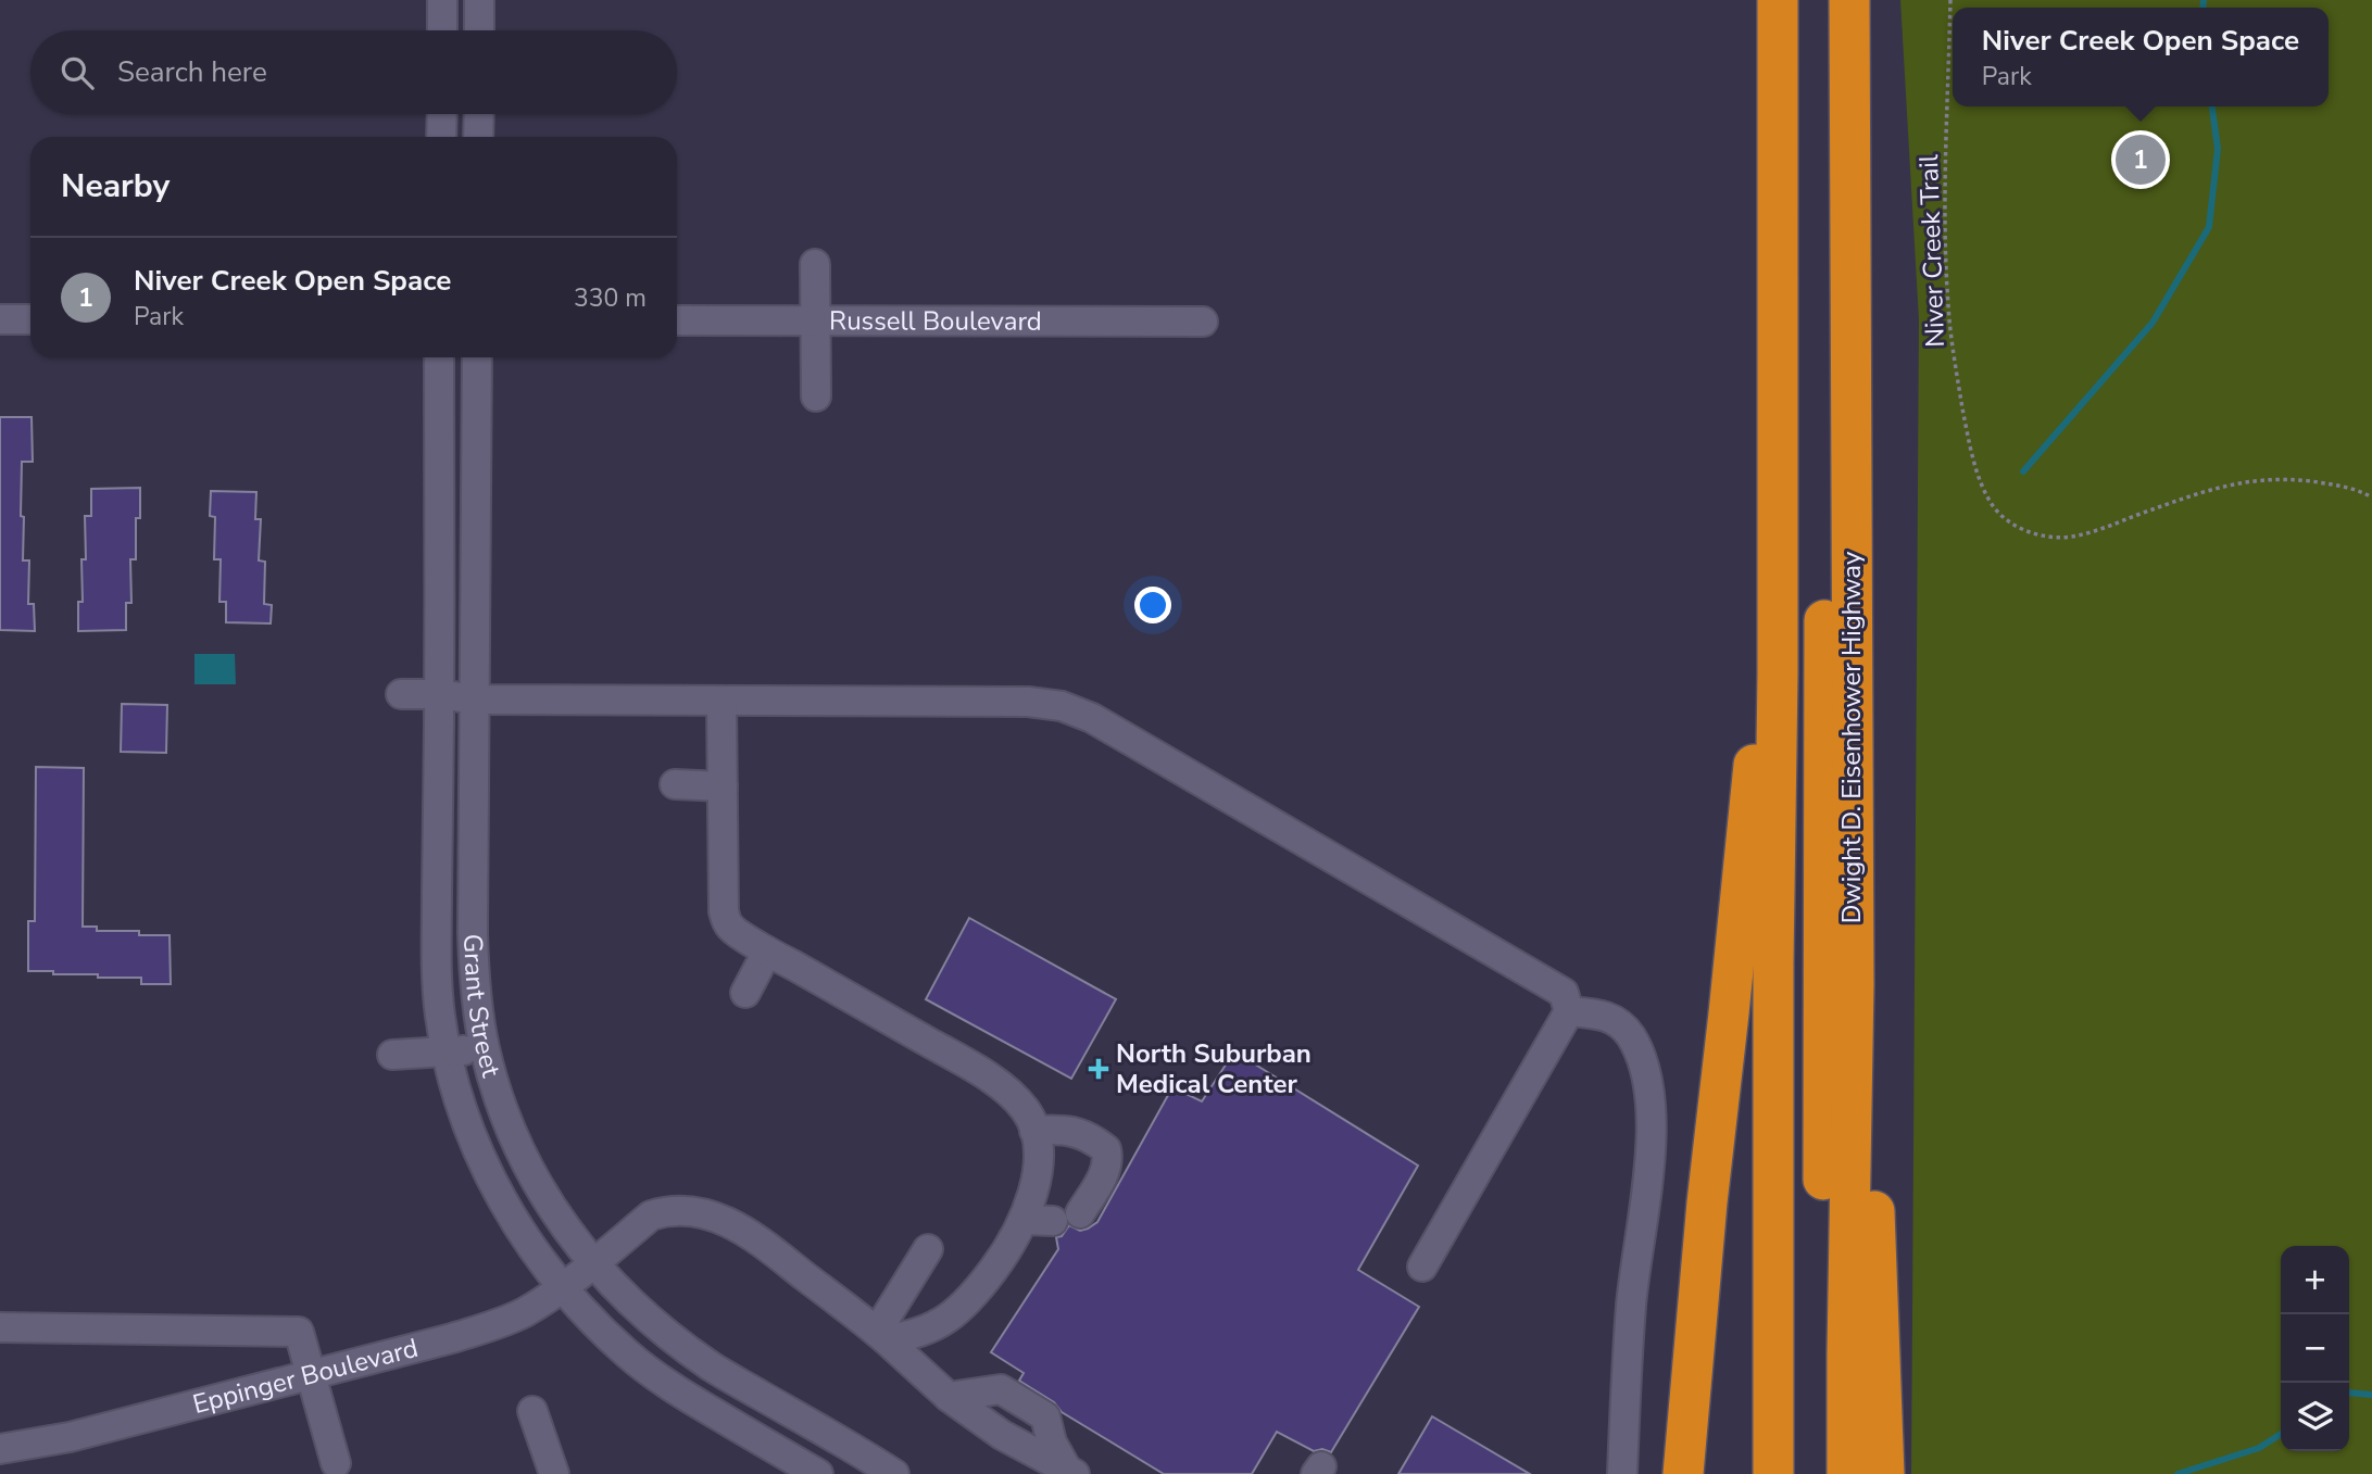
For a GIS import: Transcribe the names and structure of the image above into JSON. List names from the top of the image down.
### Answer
{
  "streets": {
    "highway": ["Dwight D. Eisenhower Highway"],
    "street": ["Russell Boulevard", "Grant Street", "Eppinger Boulevard"],
    "path": ["Niver Creek Trail"]
  },
  "crossings": [
    ["Grant Street", "Eppinger Boulevard"]
  ],
  "places": {
    "health": ["North Suburban Medical Center"]
  },
  "page": {
    "popup": ["Niver Creek Open Space", "Park"],
    "search": "Search here",
    "pins": "1",
    "heading": "Nearby",
    "list": [
      {
        "mark": "1",
        "name": "Niver Creek Open Space",
        "note": "Park",
        "value": "330 m"
      }
    ],
    "map_buttons": ["+", "−"]
  }
}
